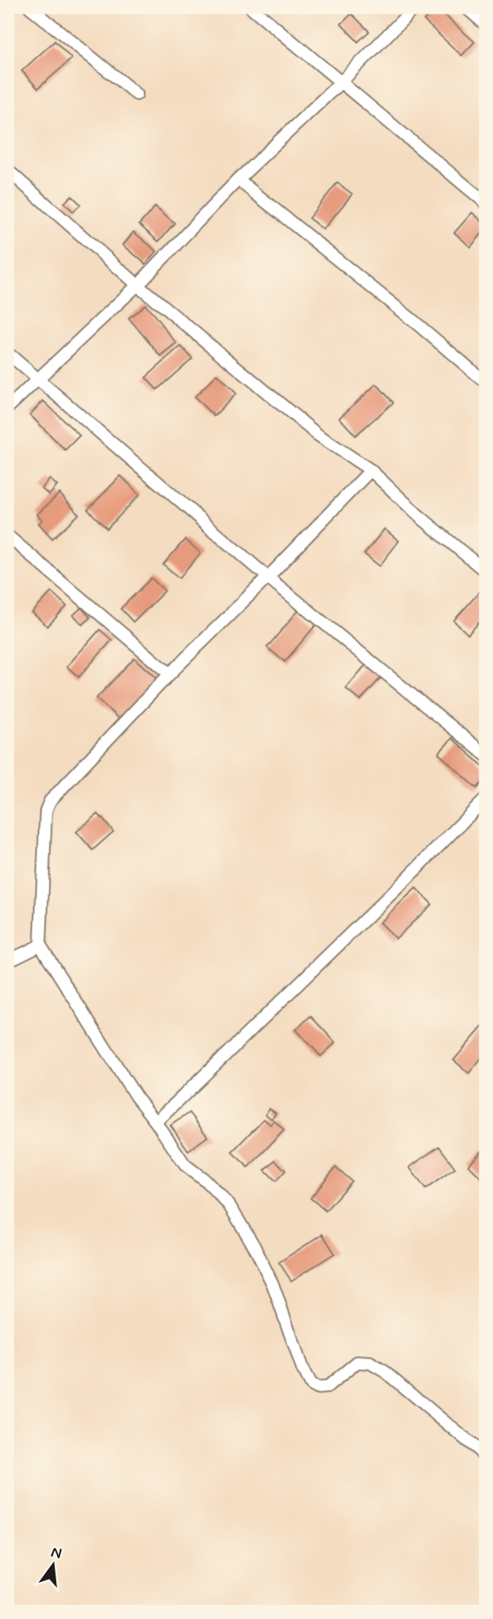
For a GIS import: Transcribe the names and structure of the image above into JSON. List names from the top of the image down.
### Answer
{
  "north": "top"
}
